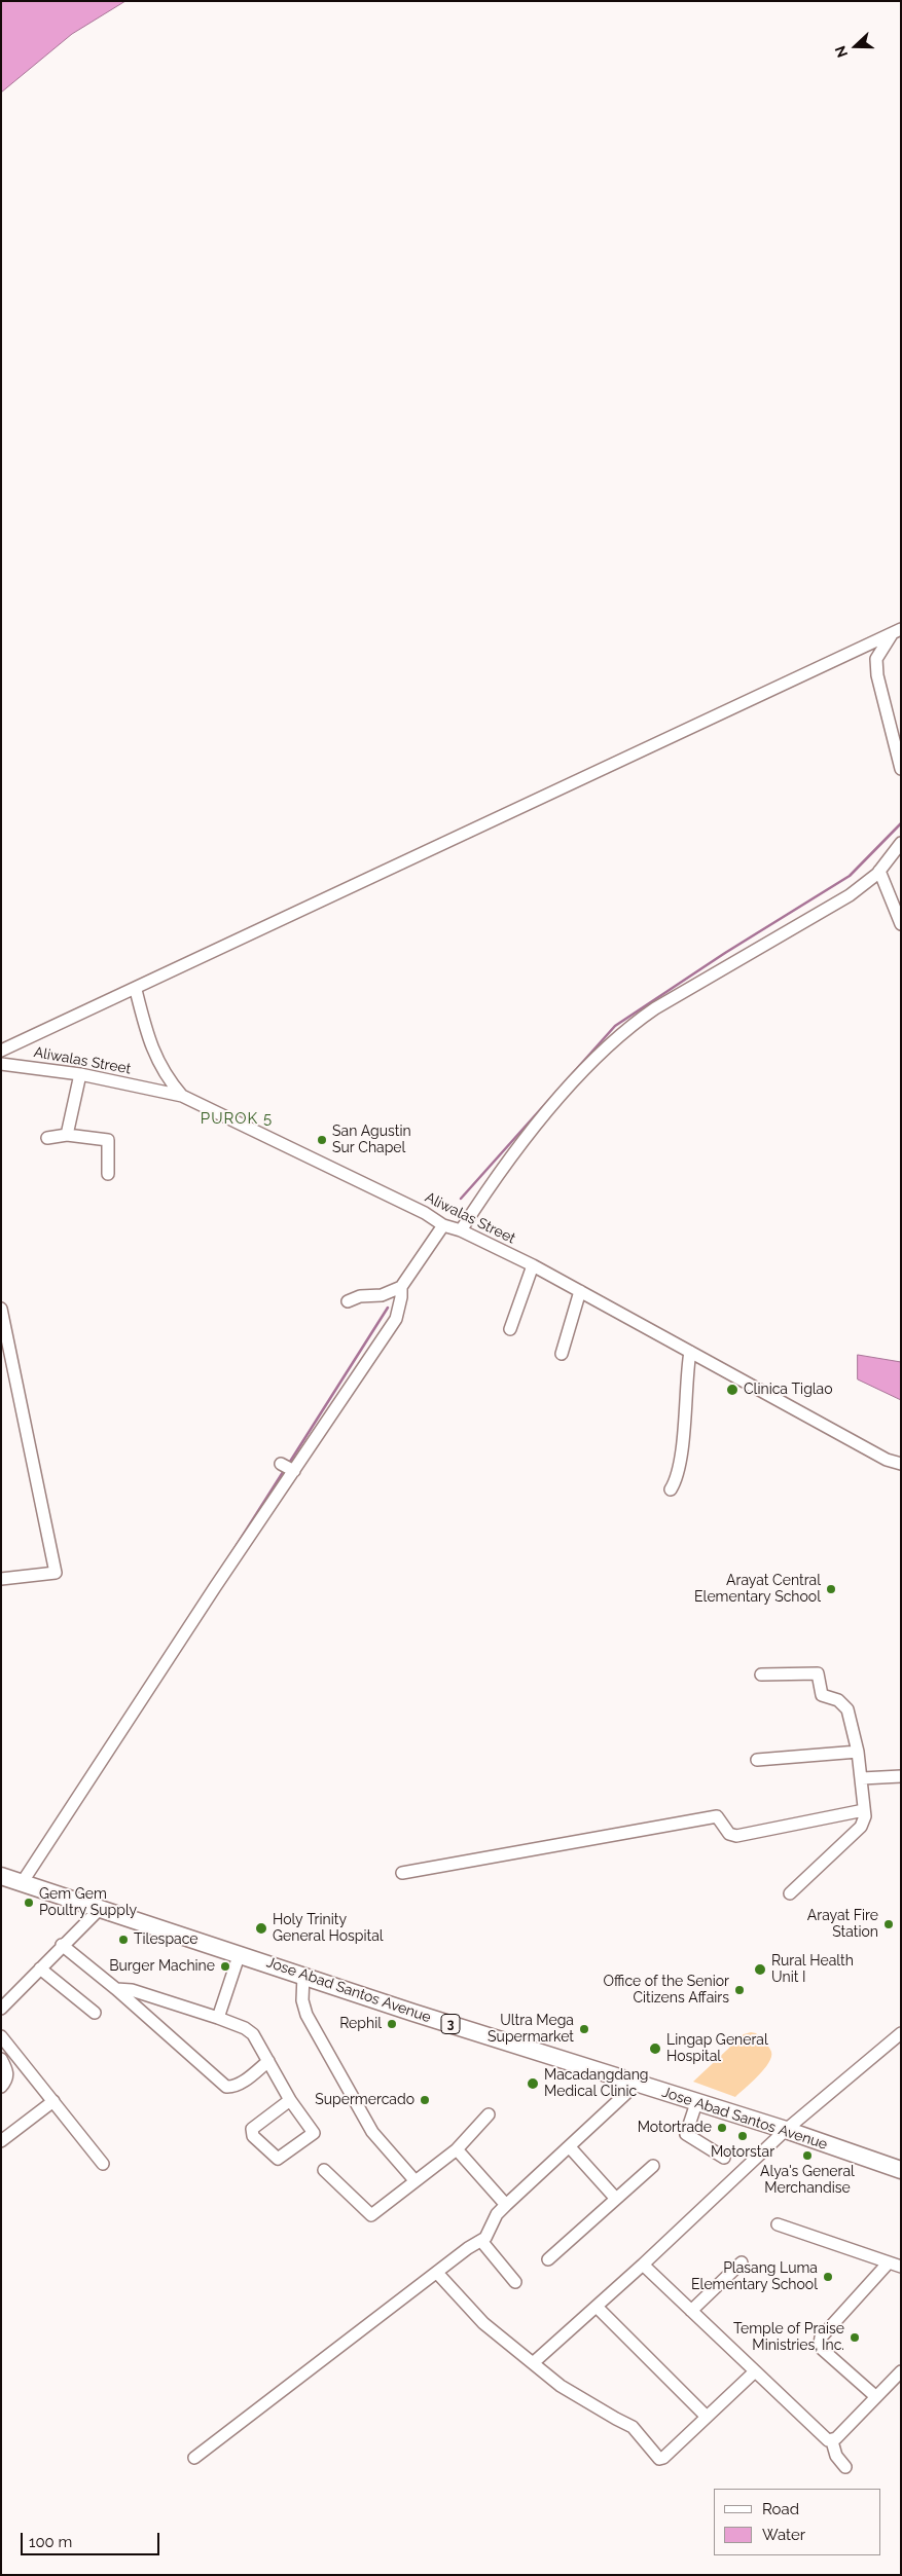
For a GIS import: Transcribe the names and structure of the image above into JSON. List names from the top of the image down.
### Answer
{
  "streets": {
    "highway": ["Jose Abad Santos Avenue", "3"],
    "street": ["Aliwalas Street"]
  },
  "districts": ["PUROK 5"],
  "places": [
    "San Agustin Sur Chapel",
    "Clinica Tiglao",
    "Arayat Central Elementary School",
    "Gem Gem Poultry Supply",
    "Arayat Fire Station",
    "Holy Trinity General Hospital",
    "Tilespace",
    "Burger Machine",
    "Rural Health Unit I",
    "Office of the Senior Citizens Affairs",
    "Rephil",
    "Ultra Mega Supermarket",
    "Lingap General Hospital",
    "Macadangdang Medical Clinic",
    "Supermercado",
    "Motortrade",
    "Motorstar",
    "Alya's General Merchandise",
    "Plasang Luma Elementary School",
    "Temple of Praise Ministries, Inc."
  ],
  "legend": ["Road", "Water"],
  "scale_bar": "100 m",
  "north": "left"
}
